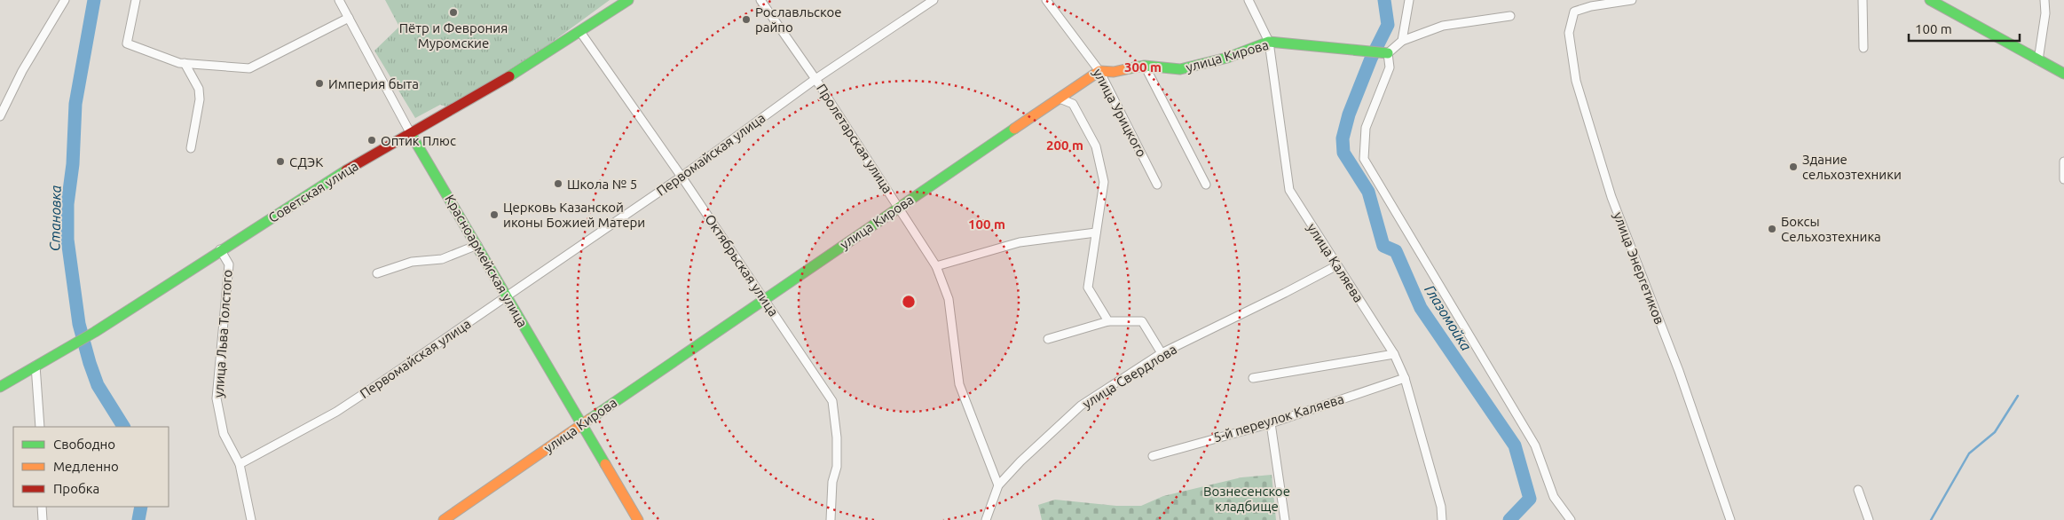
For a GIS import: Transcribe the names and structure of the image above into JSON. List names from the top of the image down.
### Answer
{
  "streets": {
    "main road": ["улица Кирова", "Советская улица", "Красноармейская улица"],
    "street": [
      "улица Урицкого",
      "Пролетарская улица",
      "Первомайская улица",
      "улица Каляева",
      "Октябрьская улица",
      "улица Энергетиков",
      "улица Льва Толстого",
      "улица Свердлова",
      "5-й переулок Каляева"
    ]
  },
  "crossings": [
    ["улица Кирова", "улица Урицкого"],
    ["улица Кирова", "Пролетарская улица"],
    ["улица Кирова", "Красноармейская улица"],
    ["улица Кирова", "улица Каляева"],
    ["улица Кирова", "Октябрьская улица"],
    ["Пролетарская улица", "Первомайская улица"],
    ["Пролетарская улица", "улица Свердлова"],
    ["Первомайская улица", "Красноармейская улица"],
    ["Первомайская улица", "Октябрьская улица"],
    ["Первомайская улица", "улица Льва Толстого"],
    ["Советская улица", "Красноармейская улица"],
    ["Советская улица", "Октябрьская улица"],
    ["Советская улица", "улица Льва Толстого"],
    ["улица Каляева", "улица Свердлова"],
    ["улица Каляева", "5-й переулок Каляева"]
  ],
  "water": ["Становка", "Глазомойка"],
  "parks": ["Вознесенское кладбище"],
  "places": [
    "Пётр и Феврония Муромские",
    "Рославльское райпо",
    "Империя быта",
    "Оптик Плюс",
    "СДЭК",
    "Здание сельхозтехники",
    "Школа № 5",
    "Церковь Казанской иконы Божией Матери",
    "Боксы Сельхозтехника"
  ],
  "legend": ["Свободно", "Медленно", "Пробка"],
  "scale_bar": "100 m",
  "rings": ["300 m", "200 m", "100 m"]
}
